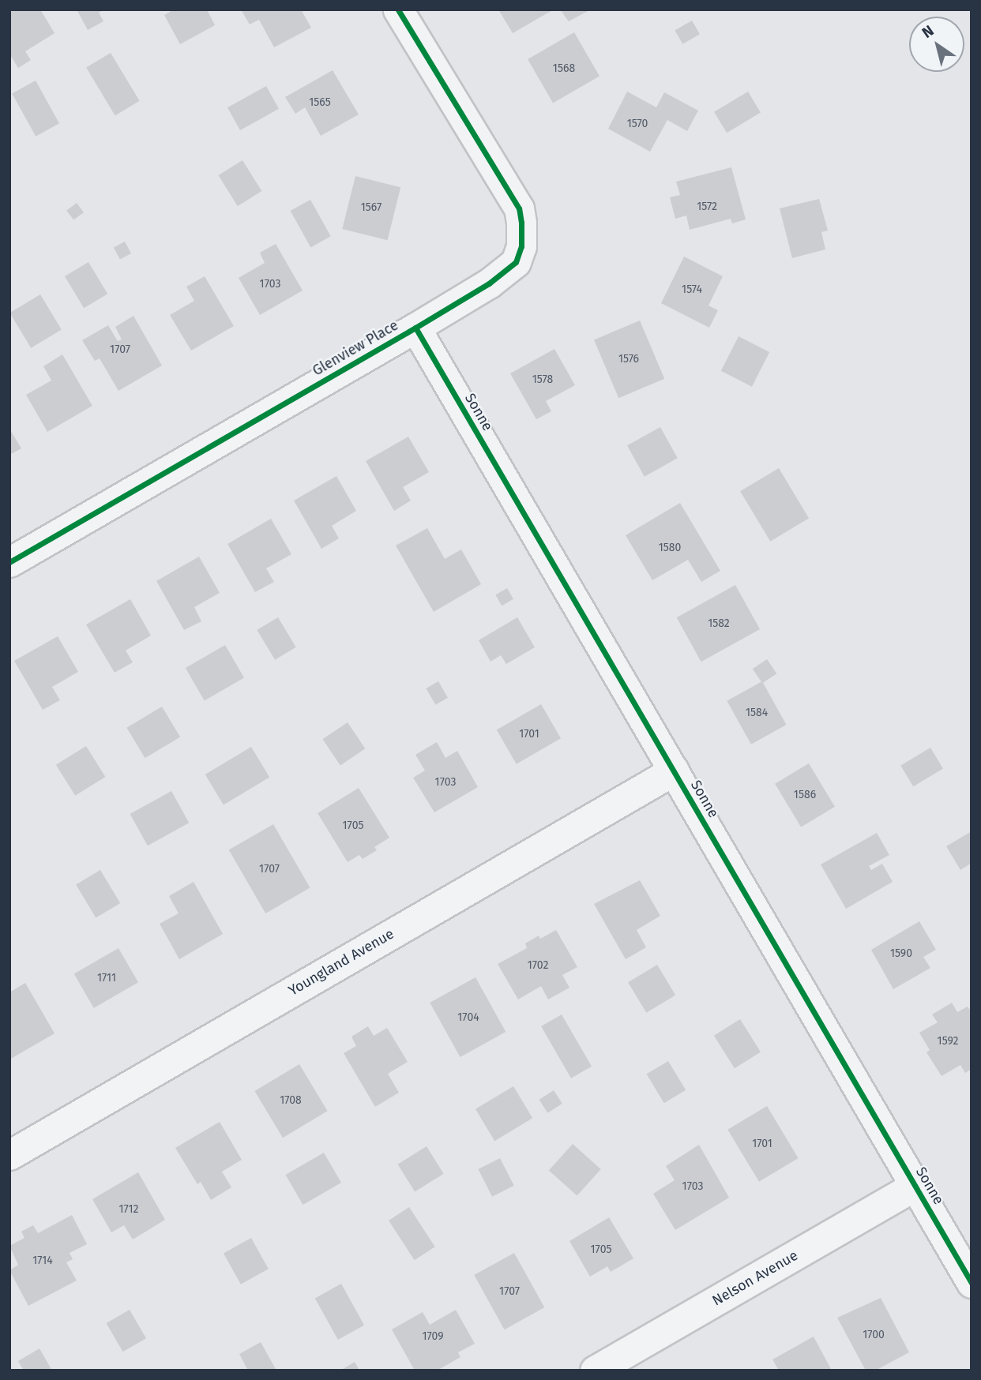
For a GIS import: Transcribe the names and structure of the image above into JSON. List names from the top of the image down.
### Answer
{
  "streets": {
    "street": [
      "Glenview Place",
      "Sonne",
      "Youngland Avenue",
      "Nelson Avenue"
    ]
  },
  "crossings": [
    ["Glenview Place", "Sonne"],
    ["Sonne", "Youngland Avenue"],
    ["Sonne", "Nelson Avenue"]
  ],
  "house_numbers": [
    "1568",
    "1565",
    "1570",
    "1572",
    "1567",
    "1703",
    "1574",
    "1707",
    "1576",
    "1578",
    "1580",
    "1582",
    "1584",
    "1701",
    "1703",
    "1586",
    "1705",
    "1707",
    "1590",
    "1702",
    "1711",
    "1704",
    "1592",
    "1708",
    "1701",
    "1703",
    "1712",
    "1705",
    "1714",
    "1707",
    "1700",
    "1709"
  ],
  "north": "top left"
}
